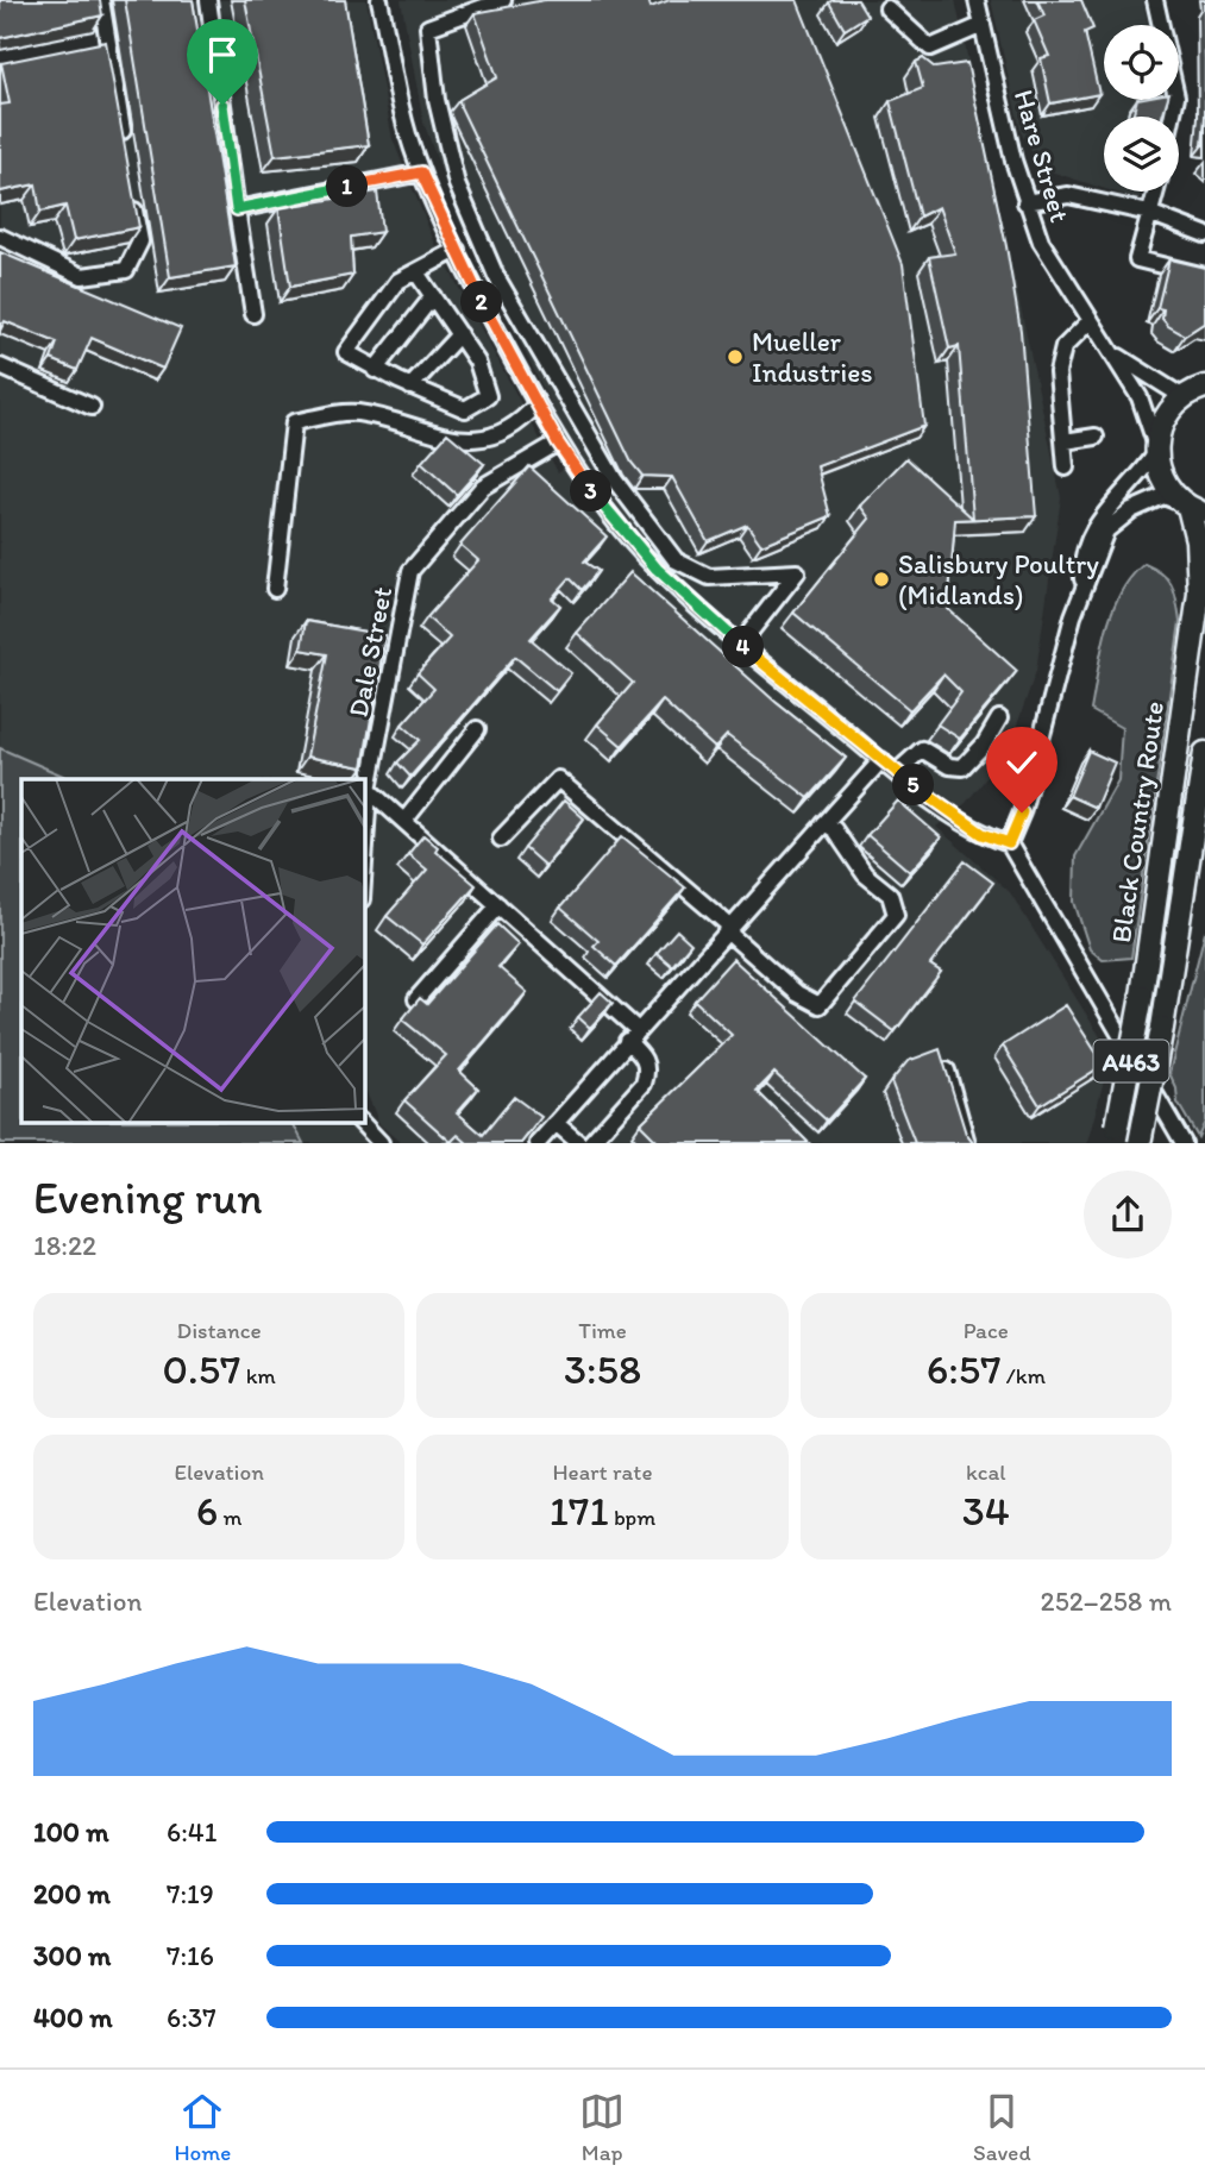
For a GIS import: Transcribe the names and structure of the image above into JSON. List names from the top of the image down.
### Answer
{
  "streets": {
    "highway": ["Black Country Route", "A463"],
    "street": ["Hare Street", "Dale Street"]
  },
  "places": ["Mueller Industries", "Salisbury Poultry (Midlands)"],
  "page": {
    "pins": [
      "1",
      "2",
      "3",
      "4",
      "5"
    ],
    "heading": ["Evening run", "18:22"],
    "stats": [
      ["Distance", "0.57 km"],
      ["Time", "3:58"],
      ["Pace", "6:57 /km"],
      ["Elevation", "6 m"],
      ["Heart rate", "171 bpm"],
      ["kcal", "34"]
    ],
    "chart": ["Elevation", "252–258 m"],
    "list": [
      {
        "name": "100 m",
        "note": "6:41"
      },
      {
        "name": "200 m",
        "note": "7:19"
      },
      {
        "name": "300 m",
        "note": "7:16"
      },
      {
        "name": "400 m",
        "note": "6:37"
      }
    ],
    "tabs": ["Home", "Map", "Saved"]
  }
}
